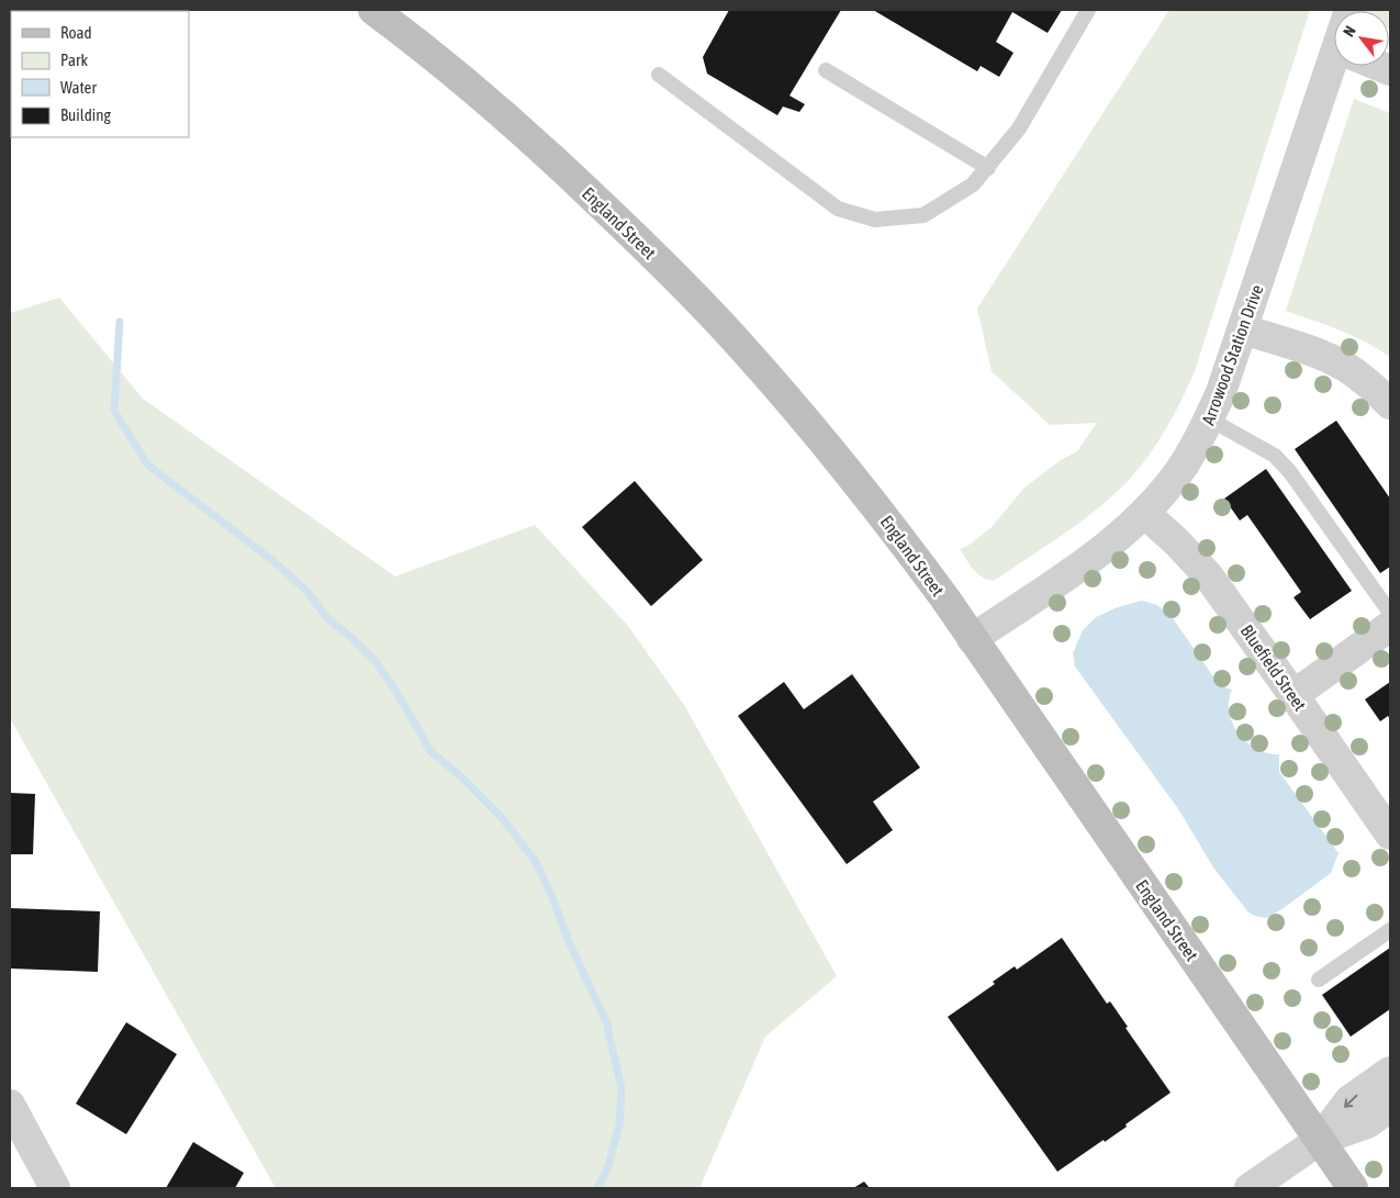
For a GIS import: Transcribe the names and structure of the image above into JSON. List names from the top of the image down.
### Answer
{
  "streets": {
    "street": ["England Street", "Arrowood Station Drive", "Bluefield Street"]
  },
  "crossings": [
    ["England Street", "Arrowood Station Drive"],
    ["Arrowood Station Drive", "Bluefield Street"]
  ],
  "legend": [
    "Road",
    "Park",
    "Water",
    "Building"
  ],
  "north": "top left"
}
